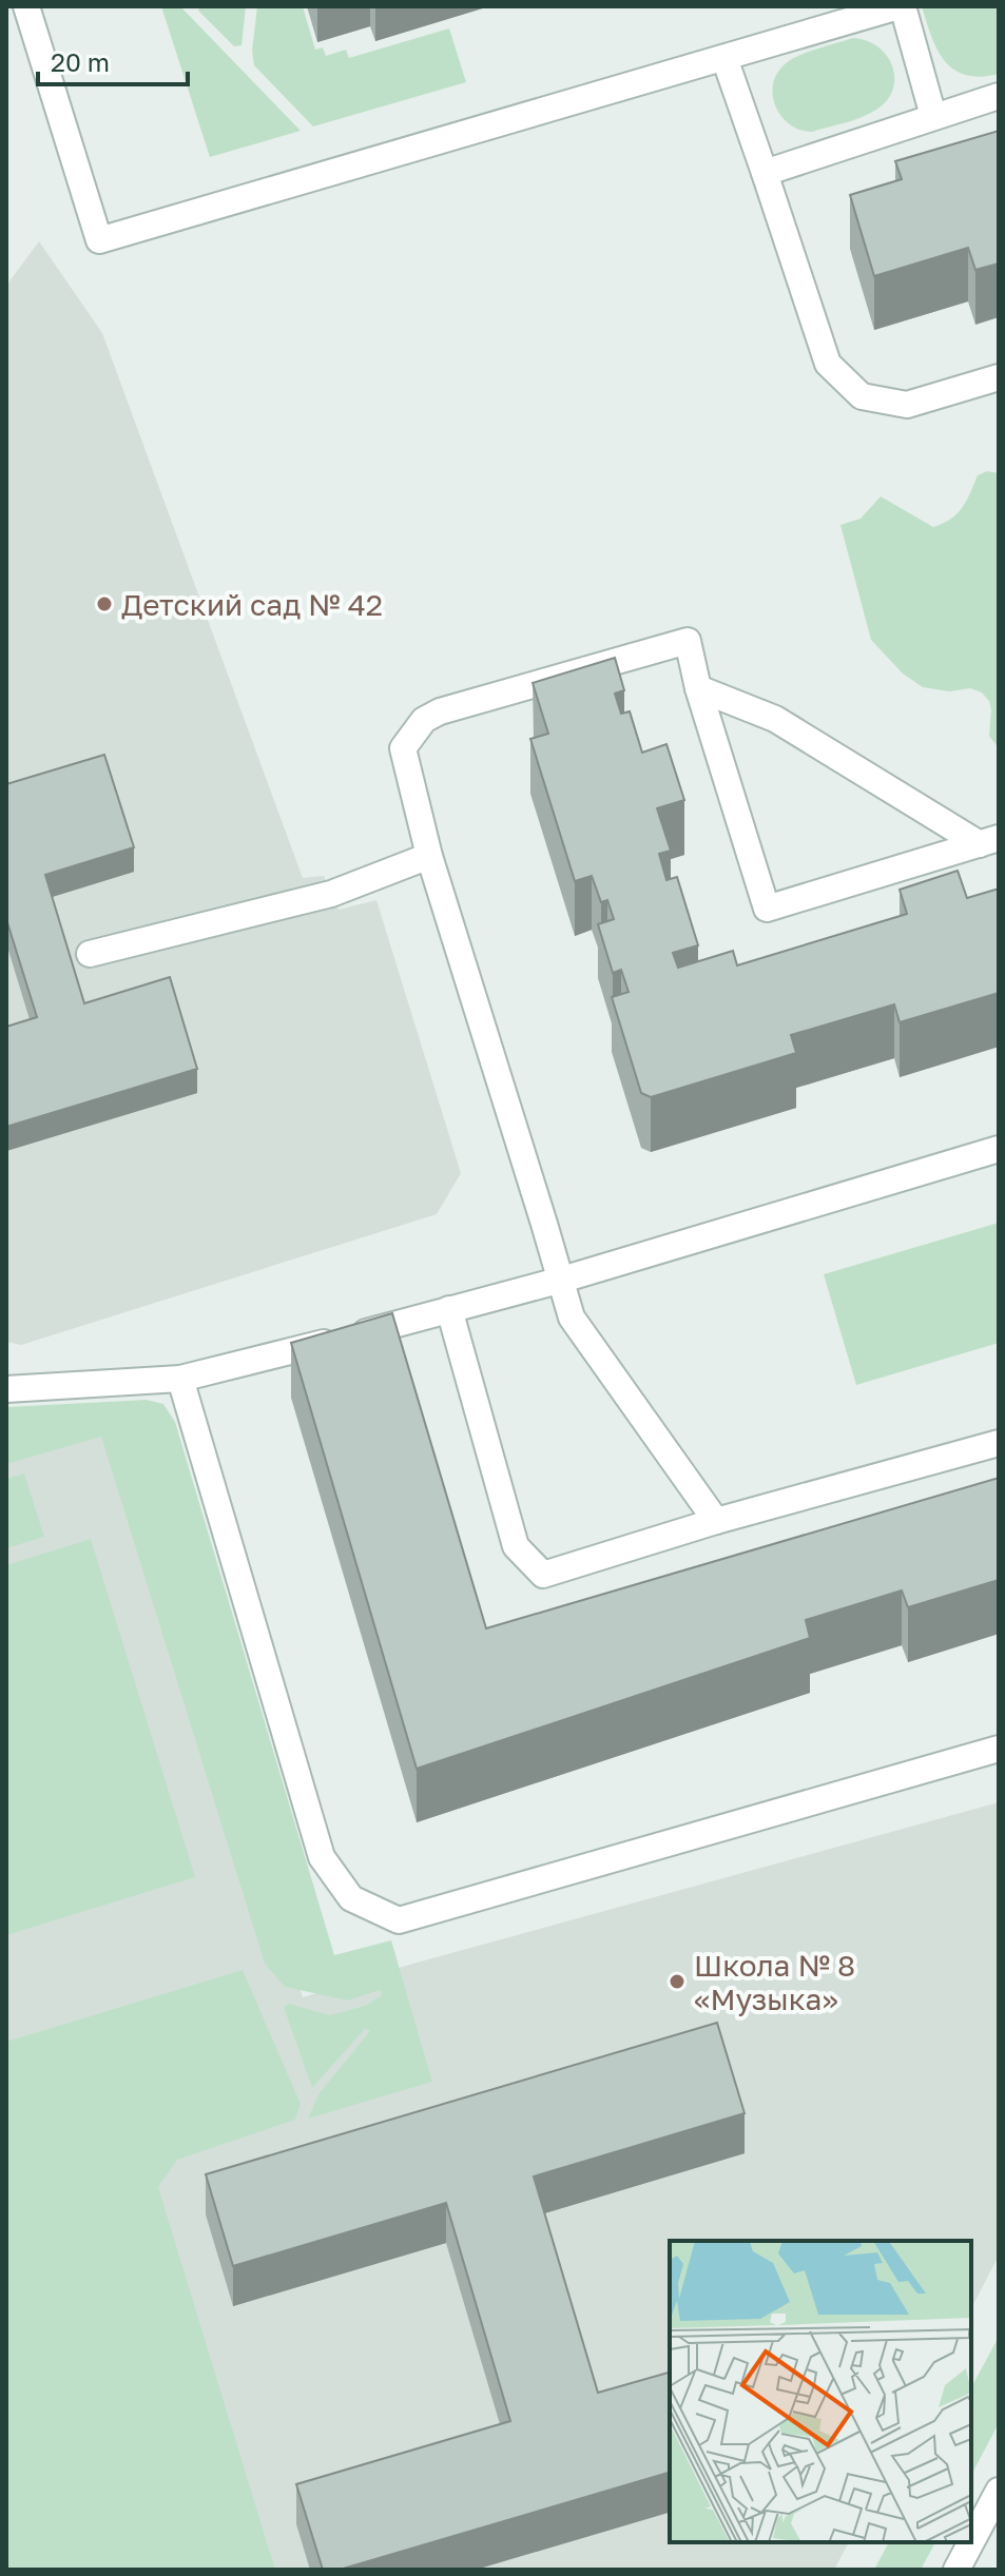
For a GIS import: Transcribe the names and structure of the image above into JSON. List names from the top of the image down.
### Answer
{
  "places": ["Детский сад № 42", "Школа № 8 «Музыка»"],
  "scale_bar": "20 m"
}
